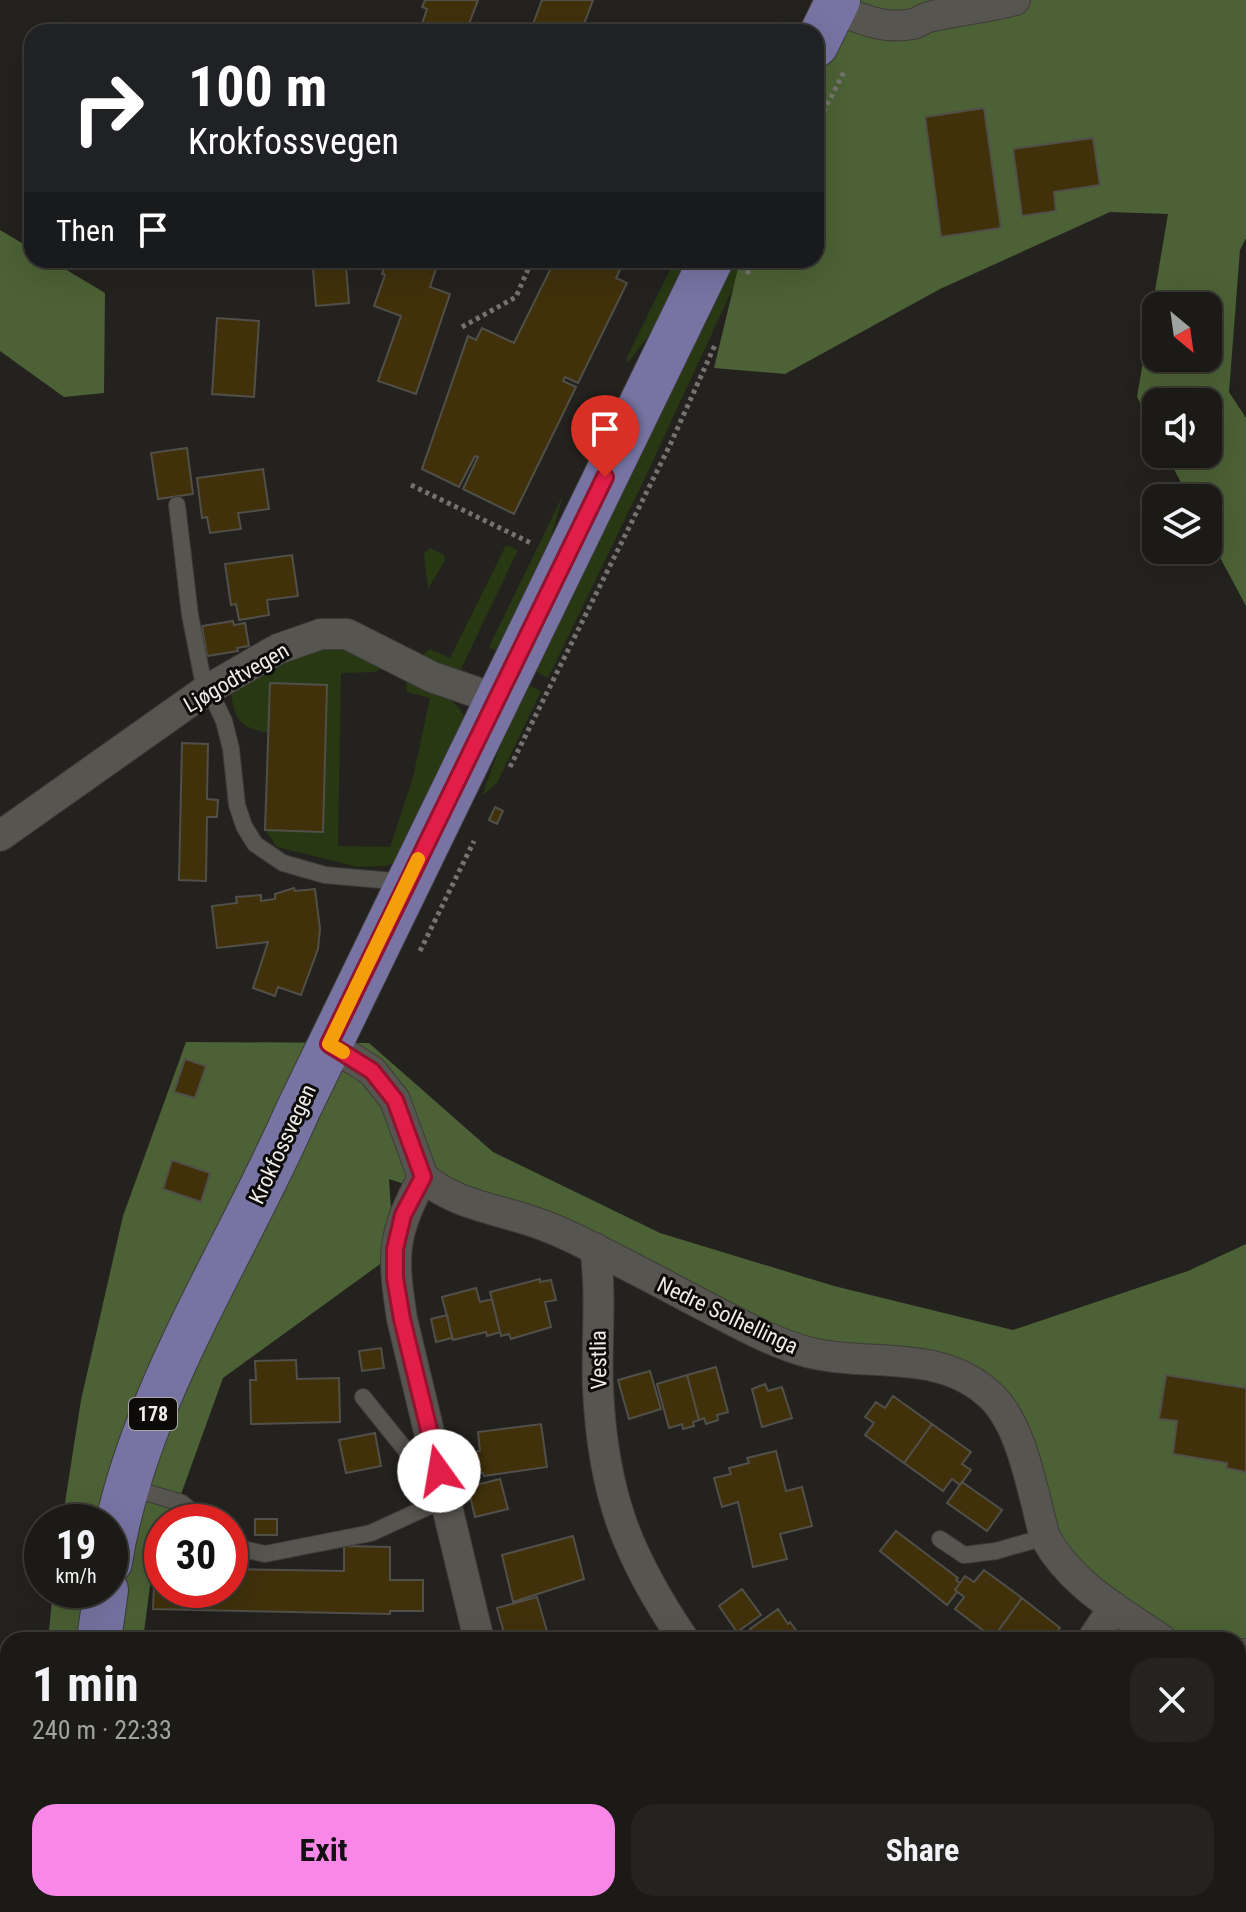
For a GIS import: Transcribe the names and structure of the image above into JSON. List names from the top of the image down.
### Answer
{
  "streets": {
    "main road": ["Krokfossvegen", "178"],
    "street": ["Ljøgodtvegen", "Nedre Solhellinga", "Vestlia"]
  },
  "crossings": [
    ["Ljøgodtvegen", "Krokfossvegen"],
    ["Nedre Solhellinga", "Vestlia"]
  ],
  "north": "bottom right",
  "page": {
    "turn": ["100 m", "Krokfossvegen"],
    "then": "Then",
    "speed": "19 km/h",
    "limit": "30",
    "heading": ["1 min", "240 m · 22:33"],
    "buttons": ["Exit", "Share"]
  }
}
